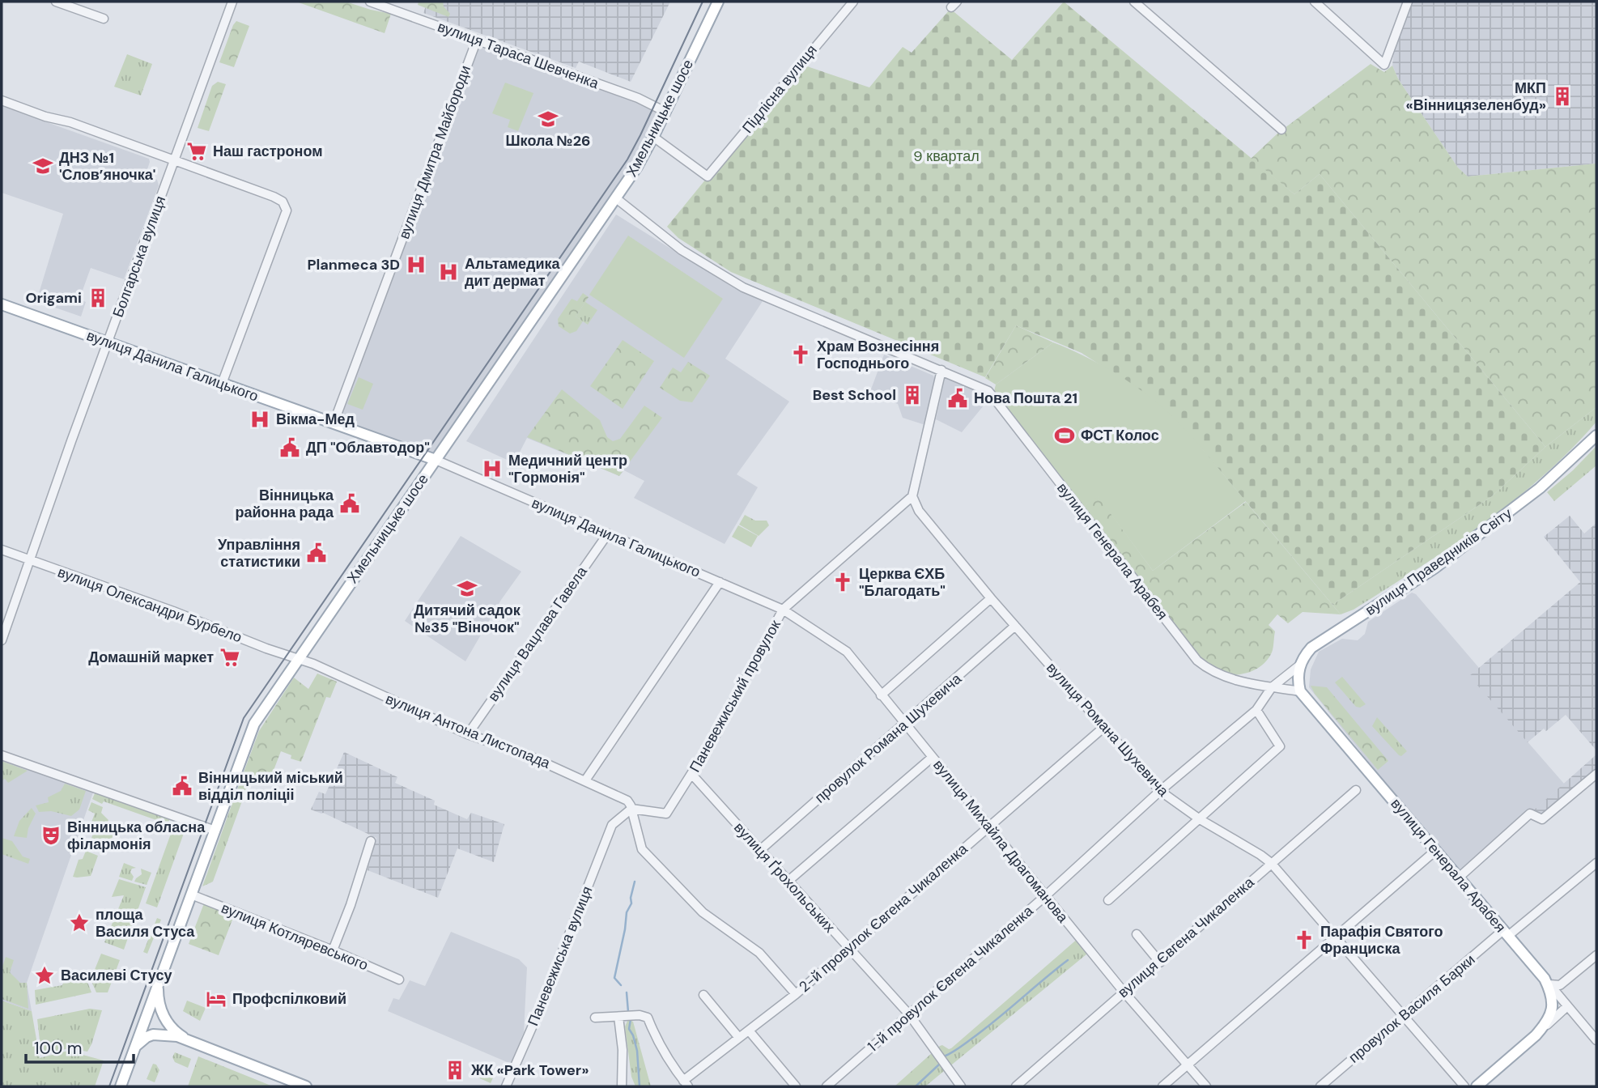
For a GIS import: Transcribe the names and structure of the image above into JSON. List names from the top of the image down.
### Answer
{
  "streets": {
    "main road": [
      "Хмельницьке шосе",
      "вулиця Данила Галицького",
      "вулиця Генерала Арабея",
      "вулиця Праведників Світу"
    ],
    "street": [
      "вулиця Тараса Шевченка",
      "Підлісна вулиця",
      "вулиця Дмитра Майбороди",
      "Болгарська вулиця",
      "вулиця Олександри Бурбело",
      "вулиця Вацлава Гавела",
      "Паневежиський провулок",
      "вулиця Романа Шухевича",
      "вулиця Антона Листопада",
      "провулок Романа Шухевича",
      "вулиця Михайла Драгоманова",
      "вулиця Ґрохольських",
      "2-й провулок Євгена Чикаленка",
      "вулиця Котляревського",
      "вулиця Євгена Чикаленка",
      "Паневежиська вулиця",
      "1-й провулок Євгена Чикаленка",
      "провулок Василя Барки"
    ]
  },
  "crossings": [
    ["вулиця Тараса Шевченка", "Хмельницьке шосе"],
    ["вулиця Тараса Шевченка", "вулиця Дмитра Майбороди"],
    ["Підлісна вулиця", "Хмельницьке шосе"],
    ["Хмельницьке шосе", "вулиця Данила Галицького"],
    ["Хмельницьке шосе", "вулиця Генерала Арабея"],
    ["Хмельницьке шосе", "вулиця Олександри Бурбело"],
    ["Хмельницьке шосе", "вулиця Антона Листопада"],
    ["Хмельницьке шосе", "вулиця Котляревського"],
    ["вулиця Дмитра Майбороди", "вулиця Данила Галицького"],
    ["Болгарська вулиця", "вулиця Данила Галицького"],
    ["Болгарська вулиця", "вулиця Олександри Бурбело"],
    ["вулиця Данила Галицького", "вулиця Вацлава Гавела"],
    ["вулиця Данила Галицького", "Паневежиський провулок"],
    ["вулиця Данила Галицького", "вулиця Михайла Драгоманова"],
    ["вулиця Генерала Арабея", "1-й провулок Євгена Чикаленка"],
    ["вулиця Генерала Арабея", "провулок Василя Барки"],
    ["вулиця Праведників Світу", "1-й провулок Євгена Чикаленка"],
    ["вулиця Олександри Бурбело", "вулиця Антона Листопада"],
    ["вулиця Вацлава Гавела", "вулиця Антона Листопада"],
    ["Паневежиський провулок", "вулиця Романа Шухевича"],
    ["Паневежиський провулок", "вулиця Антона Листопада"],
    ["Паневежиський провулок", "вулиця Михайла Драгоманова"],
    ["Паневежиський провулок", "вулиця Ґрохольських"],
    ["Паневежиський провулок", "Паневежиська вулиця"],
    ["вулиця Романа Шухевича", "провулок Романа Шухевича"],
    ["вулиця Романа Шухевича", "2-й провулок Євгена Чикаленка"],
    ["вулиця Романа Шухевича", "вулиця Євгена Чикаленка"],
    ["вулиця Романа Шухевича", "1-й провулок Євгена Чикаленка"],
    ["вулиця Романа Шухевича", "провулок Василя Барки"],
    ["вулиця Антона Листопада", "Паневежиська вулиця"],
    ["провулок Романа Шухевича", "вулиця Михайла Драгоманова"],
    ["провулок Романа Шухевича", "вулиця Ґрохольських"],
    ["вулиця Михайла Драгоманова", "2-й провулок Євгена Чикаленка"],
    ["вулиця Михайла Драгоманова", "вулиця Євгена Чикаленка"],
    ["вулиця Михайла Драгоманова", "1-й провулок Євгена Чикаленка"],
    ["вулиця Ґрохольських", "2-й провулок Євгена Чикаленка"],
    ["вулиця Ґрохольських", "1-й провулок Євгена Чикаленка"]
  ],
  "parks": ["9 квартал"],
  "places": {
    "building": [
      "МКП «Вінницязеленбуд»",
      "Origami",
      "Best School",
      "ЖК «Park Tower»"
    ],
    "school or university": ["Школа №26", "ДНЗ №1 'Слов’яночка'", "Дитячий садок №35 \"Віночок\""],
    "supermarket": ["Наш гастроном", "Домашній маркет"],
    "hospital": [
      "Planmeca 3D",
      "Альтамедика дит дермат",
      "Вікма-Мед",
      "Медичний центр \"Гормонія\""
    ],
    "church": ["Храм Вознесіння Господнього", "Церква ЄХБ \"Благодать\"", "Парафія Святого Франциска"],
    "public building": [
      "Нова Пошта 21",
      "ДП \"Облавтодор\"",
      "Вінницька районна рада",
      "Управління статистики",
      "Вінницький міський відділ поліціі"
    ],
    "sports": ["ФСТ Колос"],
    "theatre": ["Вінницька обласна філармонія"],
    "place": ["площа Василя Стуса", "Василеві Стусу"],
    "hotel": ["Профспілковий"]
  },
  "scale_bar": "100 m"
}
